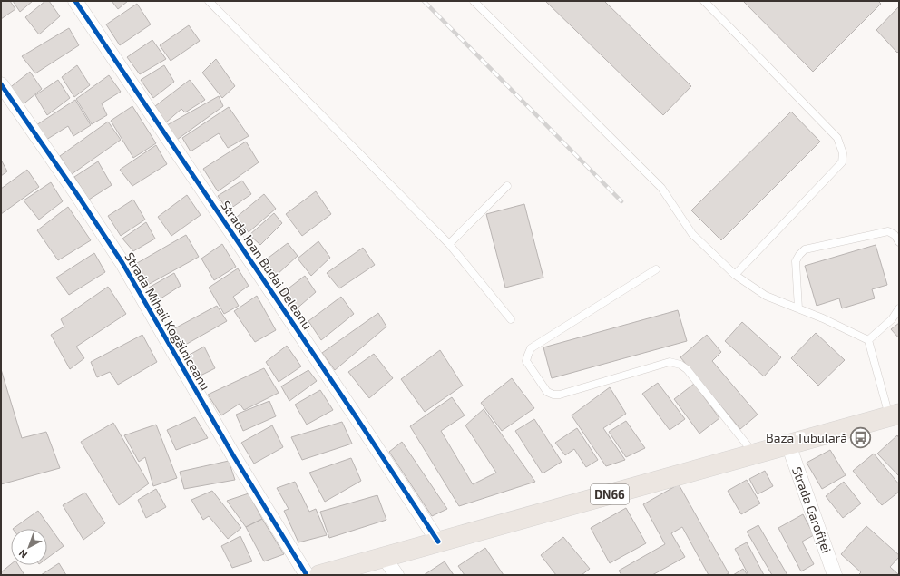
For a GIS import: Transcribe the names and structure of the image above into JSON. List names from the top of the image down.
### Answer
{
  "streets": {
    "main road": ["DN66"],
    "street": ["Strada Ioan Budai Deleanu", "Strada Mihail Kogălniceanu", "Strada Garofiței"]
  },
  "crossings": [
    ["Strada Ioan Budai Deleanu", "DN66"],
    ["DN66", "Strada Garofiței"]
  ],
  "places": {
    "bus stop": ["Baza Tubulară"]
  },
  "north": "bottom left"
}
